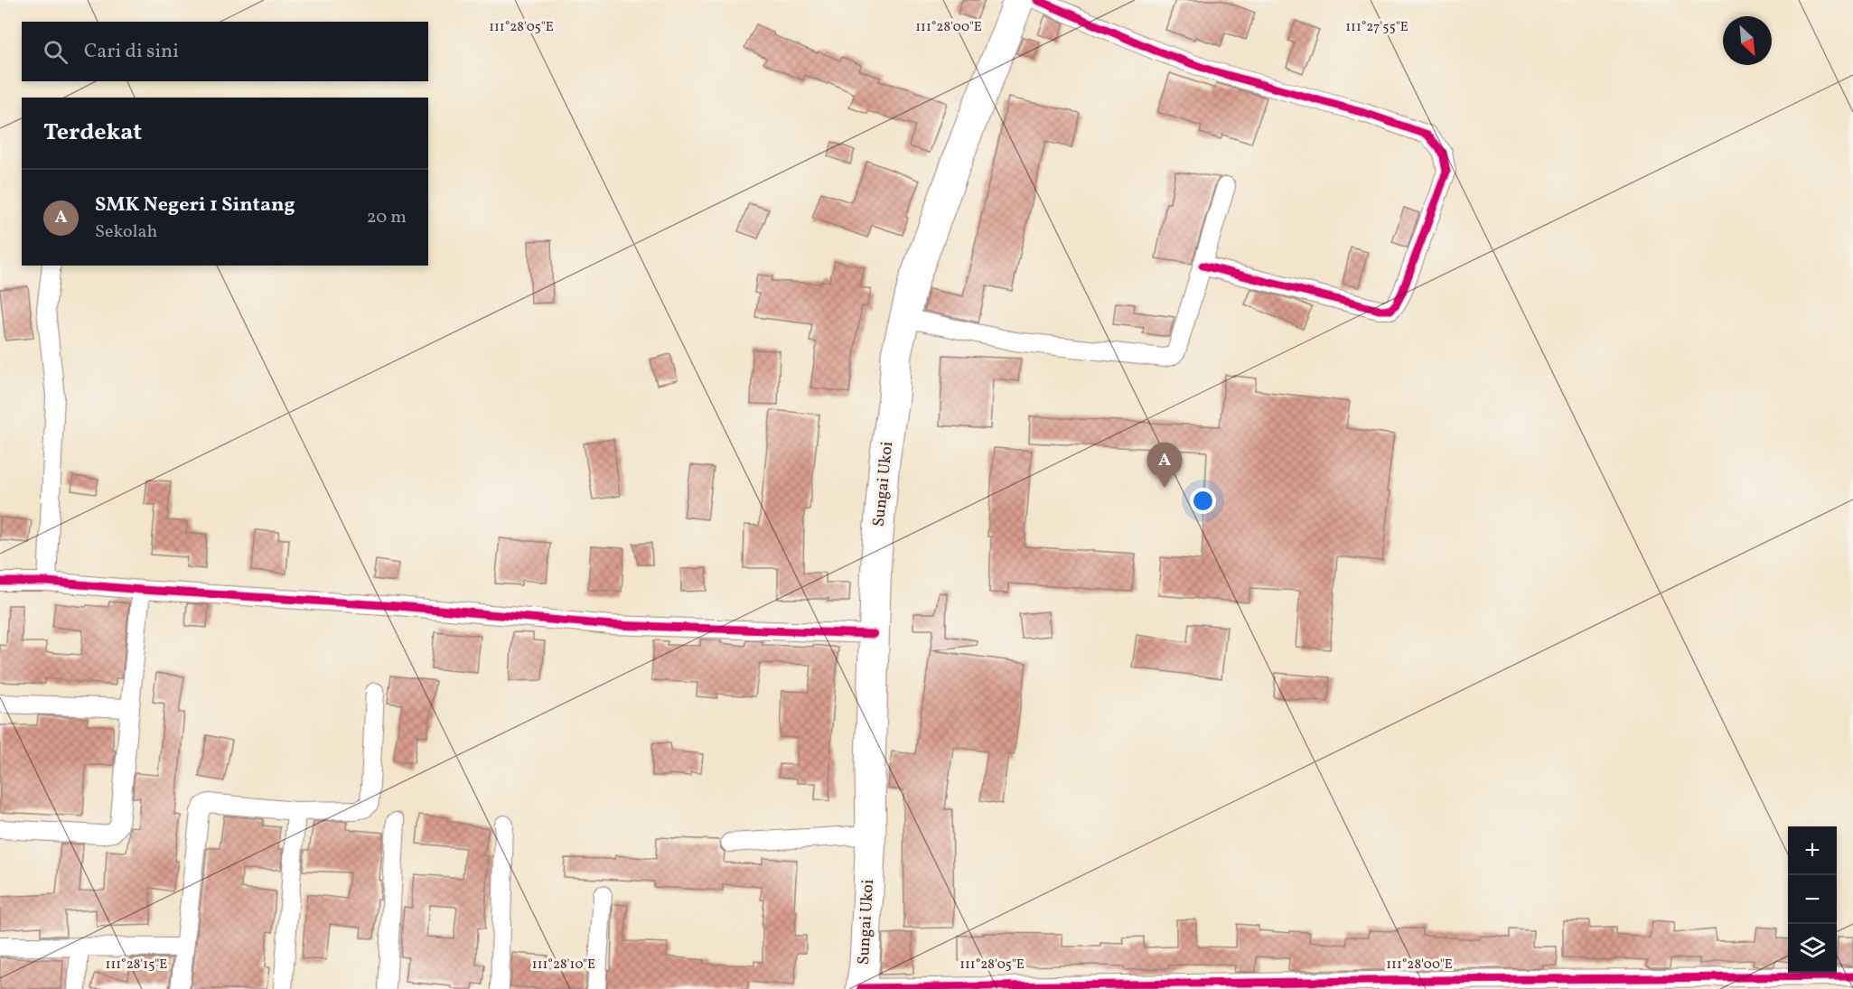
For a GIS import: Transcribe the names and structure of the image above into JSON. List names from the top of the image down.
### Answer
{
  "streets": {
    "highway": ["Sungai Ukoi"]
  },
  "north": "bottom right",
  "page": {
    "search": "Cari di sini",
    "heading": "Terdekat",
    "list": [
      {
        "mark": "A",
        "name": "SMK Negeri 1 Sintang",
        "note": "Sekolah",
        "value": "20 m"
      }
    ],
    "pins": "A",
    "map_buttons": ["+", "−"]
  },
  "coordinates": [
    "111°28'05\"E",
    "111°28'00\"E",
    "111°27'55\"E",
    "111°28'15\"E",
    "111°28'10\"E"
  ]
}
